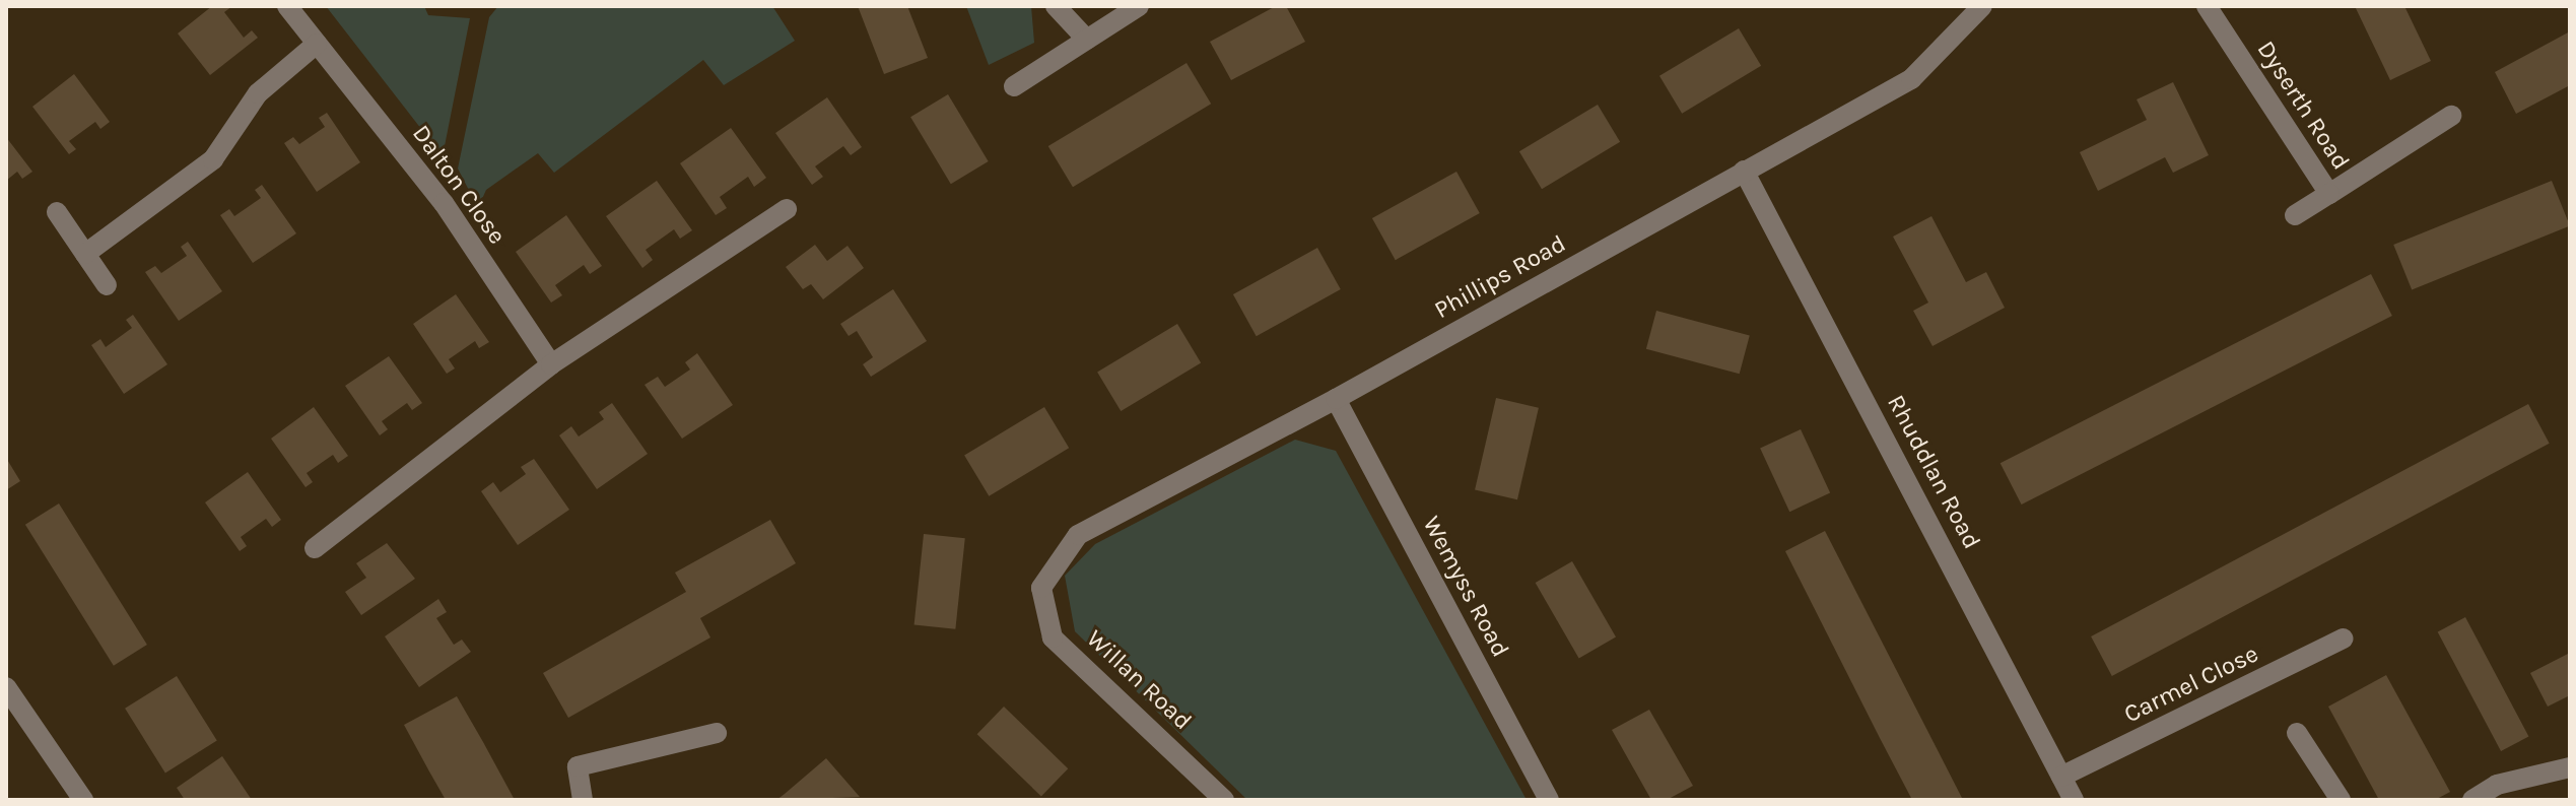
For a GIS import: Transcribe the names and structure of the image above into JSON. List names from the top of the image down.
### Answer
{
  "streets": {
    "street": [
      "Dyserth Road",
      "Dalton Close",
      "Phillips Road",
      "Rhuddlan Road",
      "Wemyss Road",
      "Willan Road",
      "Carmel Close"
    ]
  },
  "crossings": [
    ["Phillips Road", "Rhuddlan Road"],
    ["Phillips Road", "Wemyss Road"],
    ["Phillips Road", "Willan Road"],
    ["Rhuddlan Road", "Carmel Close"]
  ]
}
